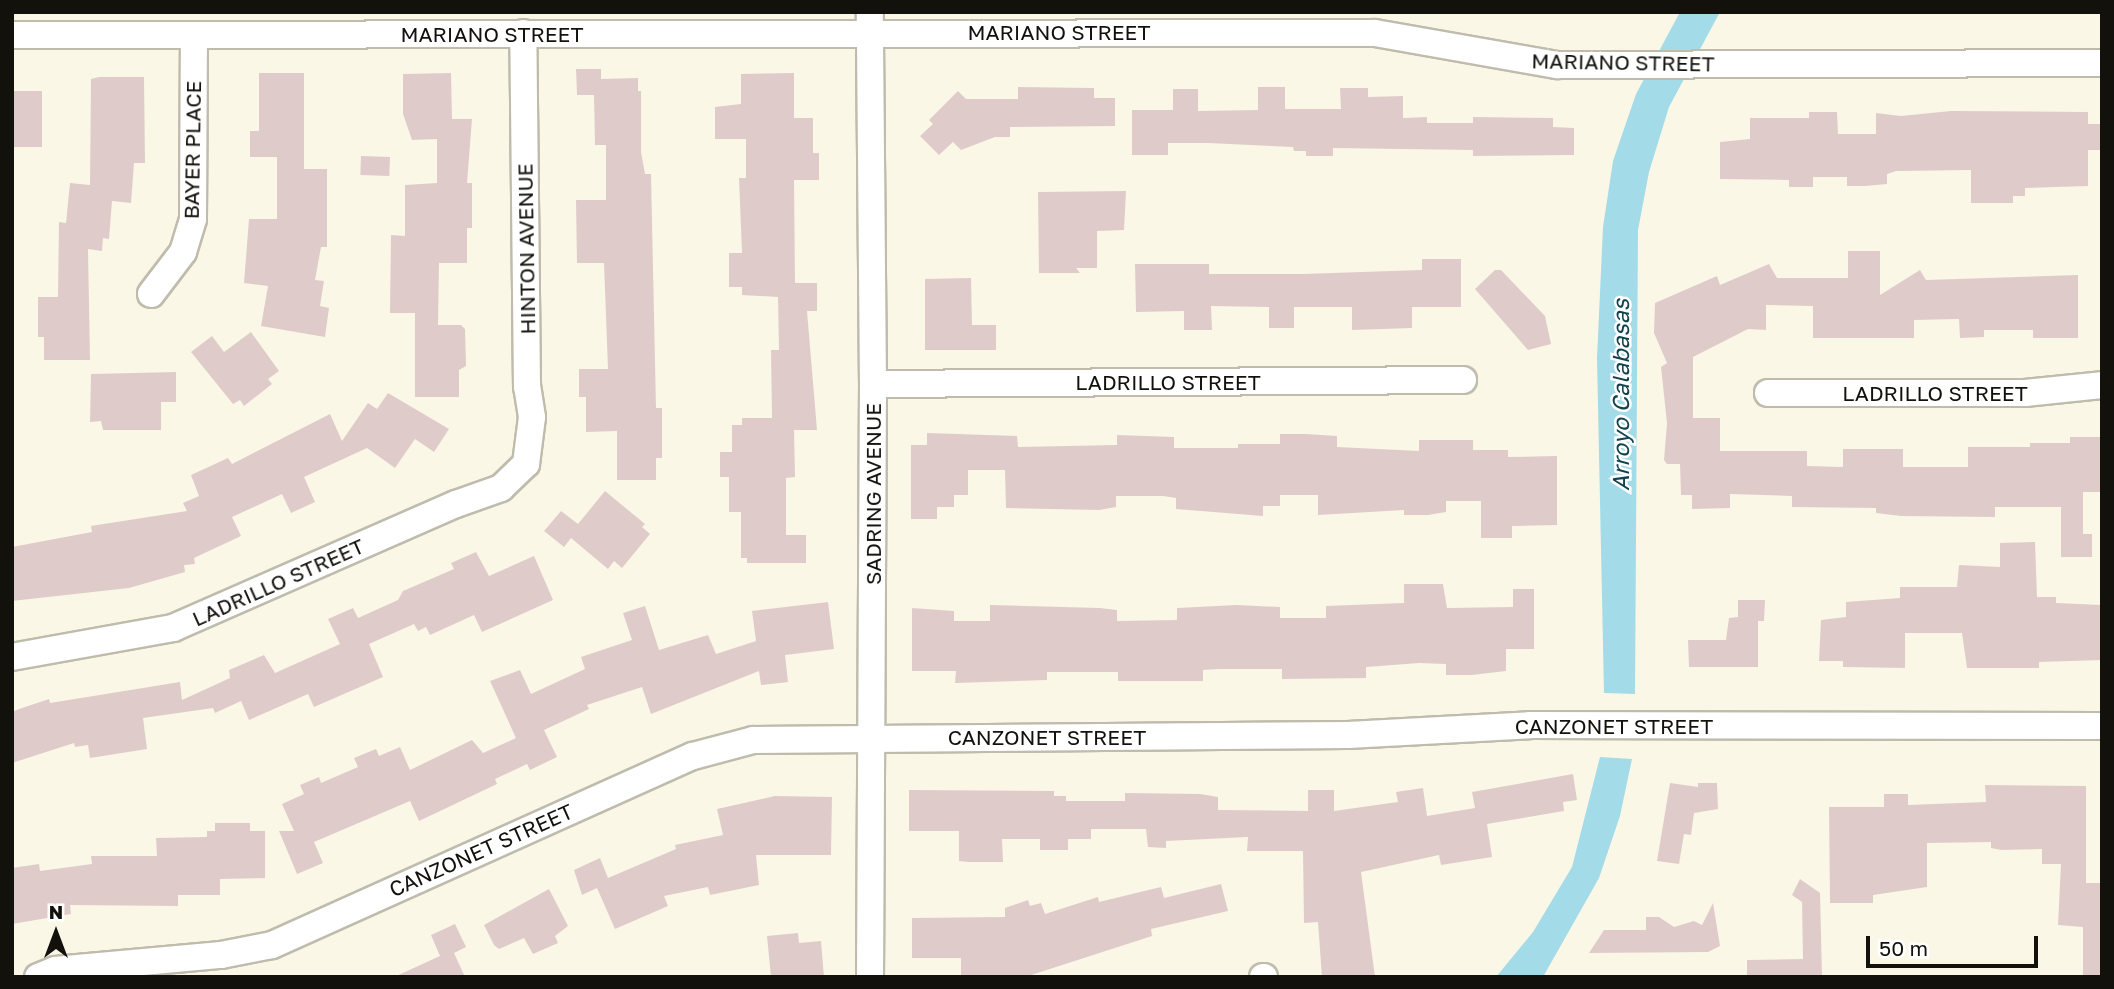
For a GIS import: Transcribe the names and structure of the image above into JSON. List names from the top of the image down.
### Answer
{
  "streets": {
    "street": [
      "MARIANO STREET",
      "BAYER PLACE",
      "HINTON AVENUE",
      "LADRILLO STREET",
      "SADRING AVENUE",
      "CANZONET STREET"
    ]
  },
  "crossings": [
    ["MARIANO STREET", "BAYER PLACE"],
    ["MARIANO STREET", "HINTON AVENUE"],
    ["MARIANO STREET", "SADRING AVENUE"],
    ["HINTON AVENUE", "LADRILLO STREET"],
    ["LADRILLO STREET", "SADRING AVENUE"],
    ["SADRING AVENUE", "CANZONET STREET"]
  ],
  "water": ["Arroyo Calabasas"],
  "scale_bar": "50 m",
  "north": "top"
}
